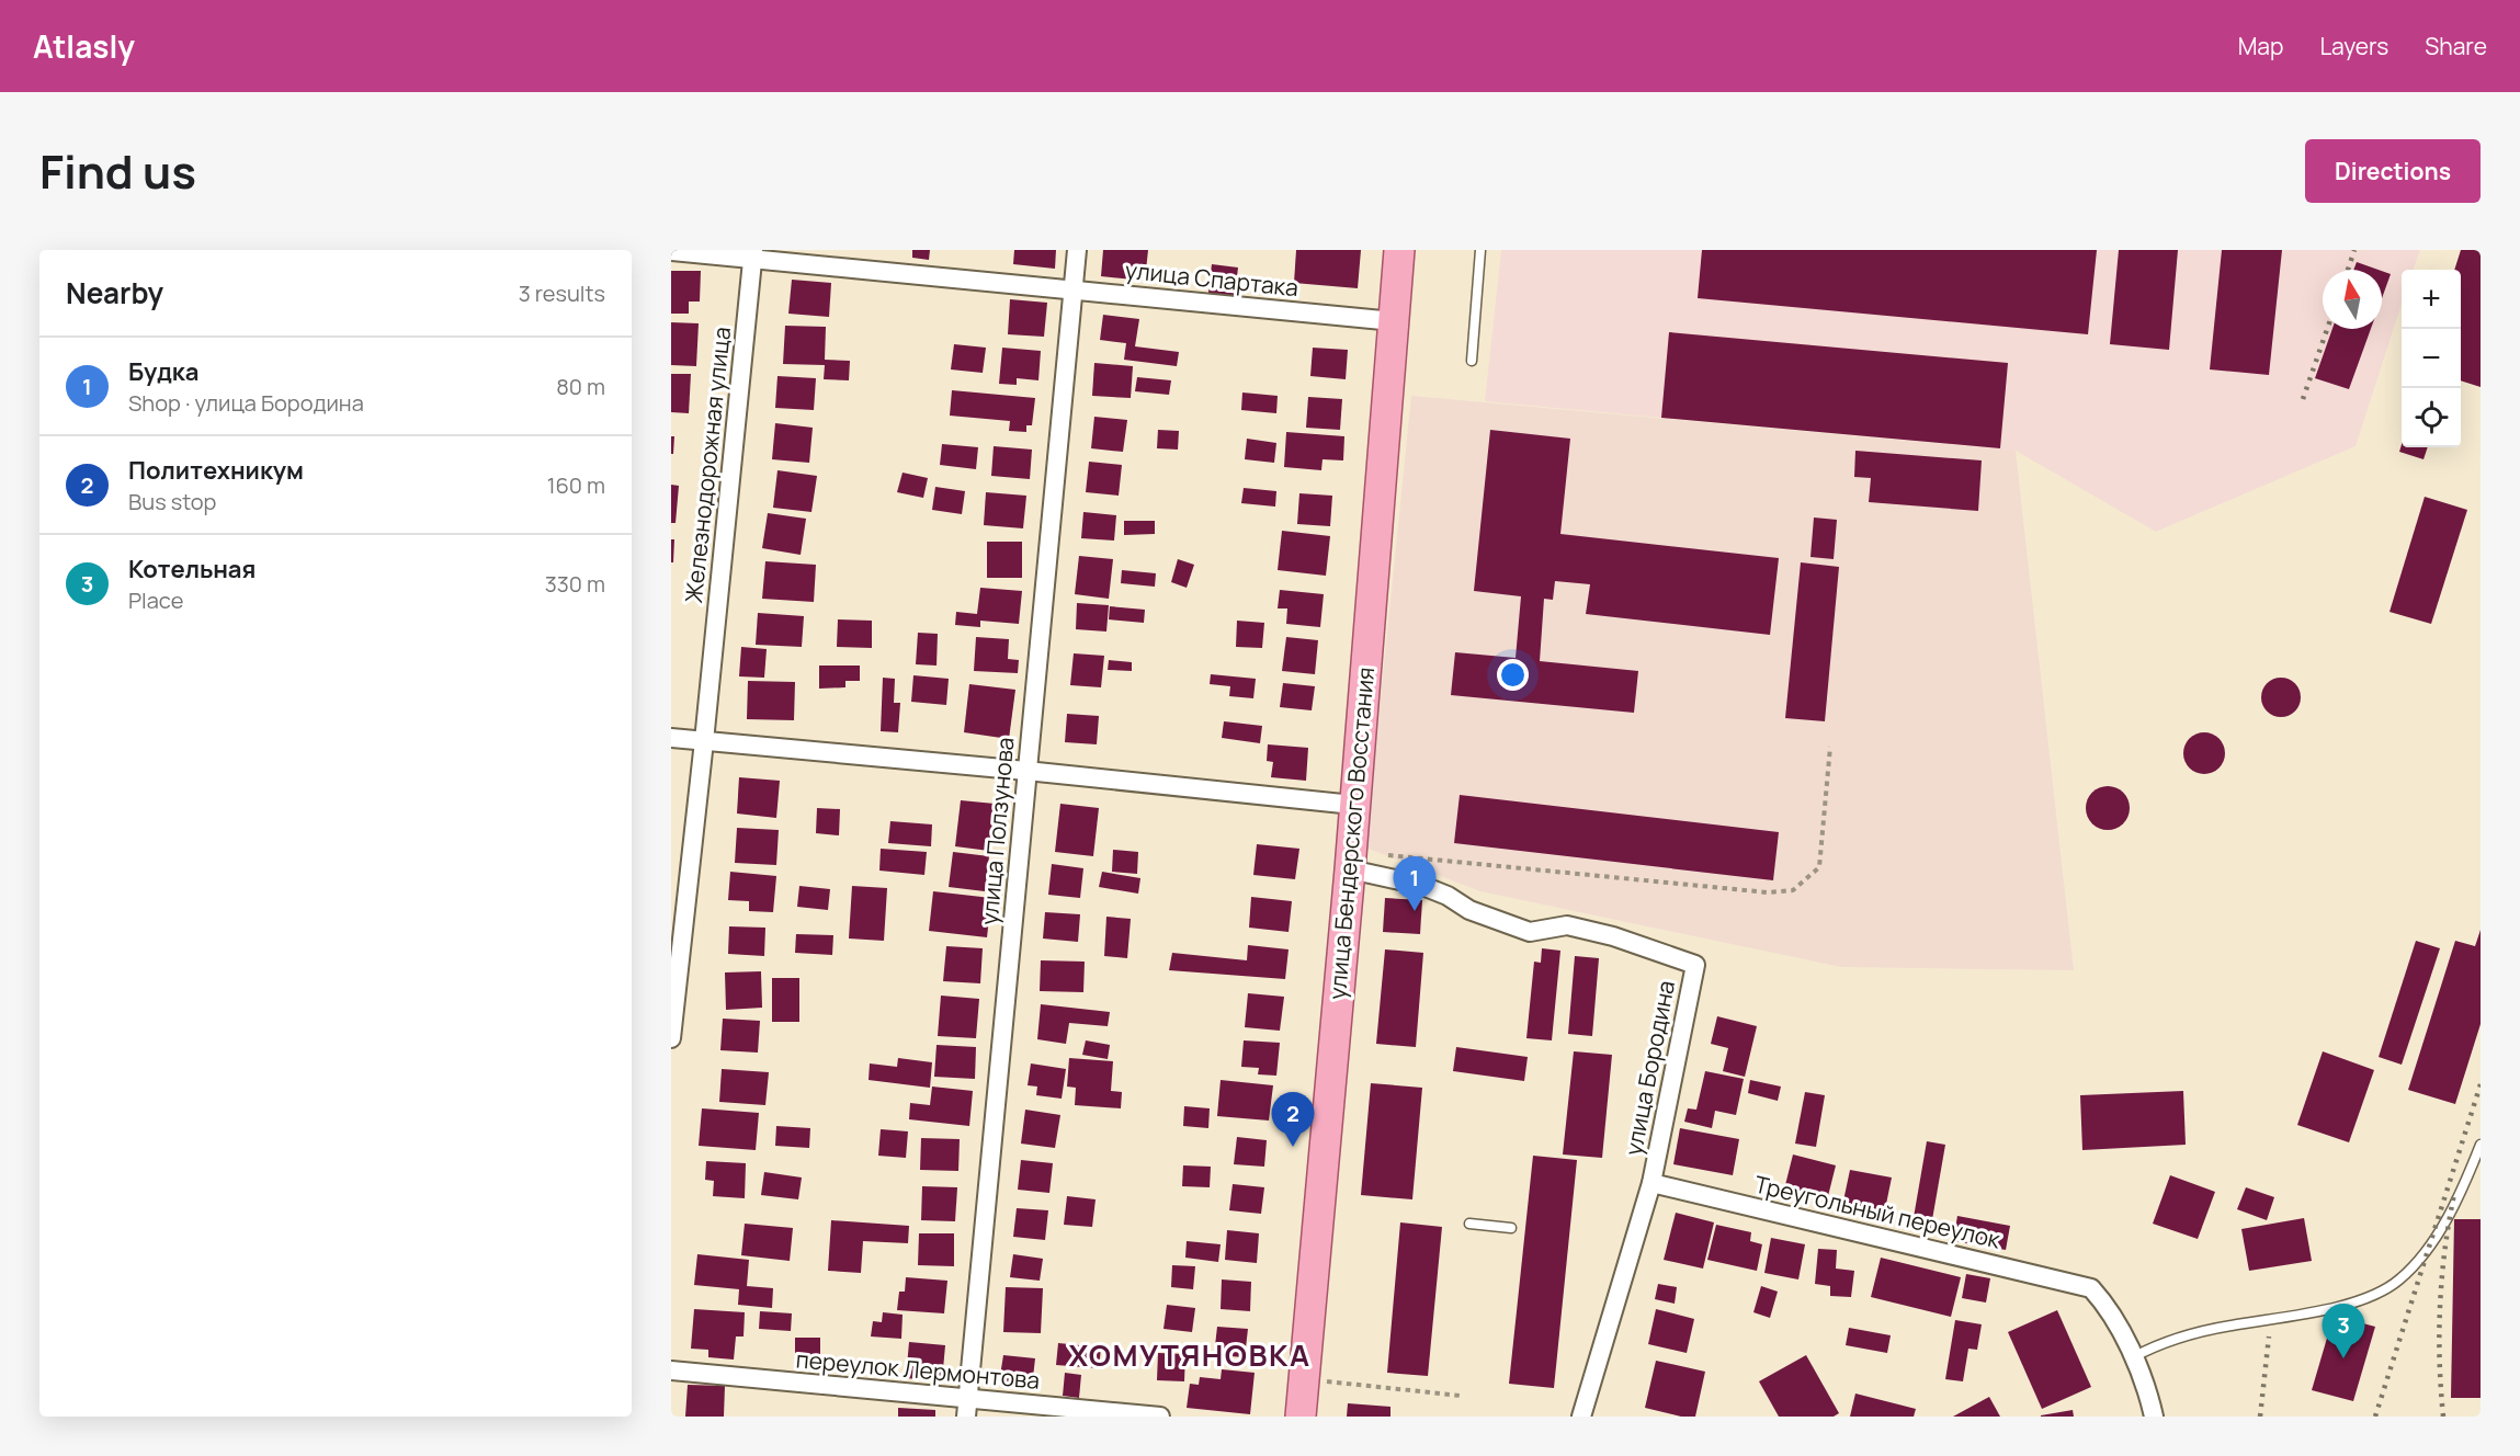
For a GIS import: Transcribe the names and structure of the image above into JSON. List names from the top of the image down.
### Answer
{
  "streets": {
    "main road": ["улица Бендерского Восстания"],
    "street": [
      "улица Спартака",
      "Железнодорожная улица",
      "улица Ползунова",
      "улица Бородина",
      "Треугольный переулок",
      "переулок Лермонтова"
    ]
  },
  "crossings": [
    ["улица Спартака", "Железнодорожная улица"],
    ["улица Спартака", "улица Ползунова"],
    ["улица Спартака", "улица Бендерского Восстания"],
    ["улица Ползунова", "переулок Лермонтова"],
    ["улица Бендерского Восстания", "улица Бородина"],
    ["улица Бородина", "Треугольный переулок"]
  ],
  "districts": ["ХОМУТЯНОВКА"],
  "north": "top",
  "page": {
    "header": "Atlasly",
    "nav": ["Map", "Layers", "Share"],
    "title": "Find us",
    "buttons": "Directions",
    "heading": ["Nearby", "3 results"],
    "map_buttons": ["+", "−"],
    "list": [
      {
        "mark": "1",
        "name": "Будка",
        "note": "Shop · улица Бородина",
        "value": "80 m"
      },
      {
        "mark": "2",
        "name": "Политехникум",
        "note": "Bus stop",
        "value": "160 m"
      },
      {
        "mark": "3",
        "name": "Котельная",
        "note": "Place",
        "value": "330 m"
      }
    ],
    "pins": ["1", "2", "3"]
  }
}
